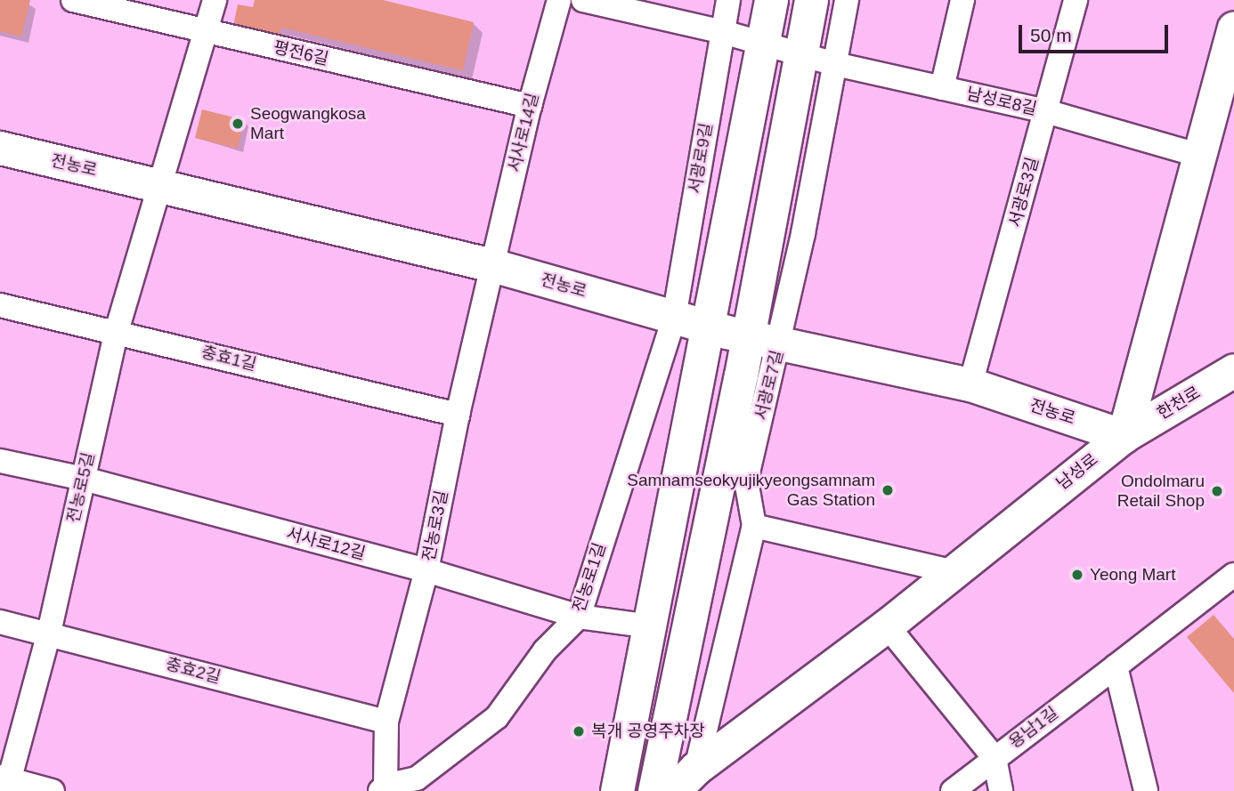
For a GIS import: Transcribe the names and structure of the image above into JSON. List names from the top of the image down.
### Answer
{
  "streets": {
    "street": [
      "평전6길",
      "남성로8길",
      "서사로14길",
      "서광로9길",
      "전농로",
      "서광로3길",
      "충효1길",
      "서광로7길",
      "한천로",
      "남성로",
      "전농로5길",
      "전농로3길",
      "서사로12길",
      "전농로1길",
      "충효2길",
      "용남1길"
    ]
  },
  "crossings": [
    ["평전6길", "서사로14길"],
    ["평전6길", "전농로5길"],
    ["남성로8길", "서광로3길"],
    ["남성로8길", "서광로7길"],
    ["서사로14길", "전농로"],
    ["서사로14길", "전농로3길"],
    ["서광로9길", "전농로"],
    ["서광로9길", "전농로1길"],
    ["전농로", "서광로3길"],
    ["전농로", "서광로7길"],
    ["전농로", "한천로"],
    ["전농로", "남성로"],
    ["전농로", "전농로5길"],
    ["전농로", "전농로3길"],
    ["전농로", "전농로1길"],
    ["충효1길", "전농로5길"],
    ["충효1길", "전농로3길"],
    ["서광로7길", "남성로"],
    ["한천로", "남성로"],
    ["전농로5길", "서사로12길"],
    ["전농로5길", "충효2길"],
    ["전농로3길", "서사로12길"],
    ["전농로3길", "전농로1길"],
    ["전농로3길", "충효2길"],
    ["서사로12길", "전농로1길"]
  ],
  "places": [
    "Seogwangkosa Mart",
    "Samnamseokyujikyeongsamnam Gas Station",
    "Ondolmaru Retail Shop",
    "Yeong Mart",
    "복개 공영주차장"
  ],
  "scale_bar": "50 m"
}
